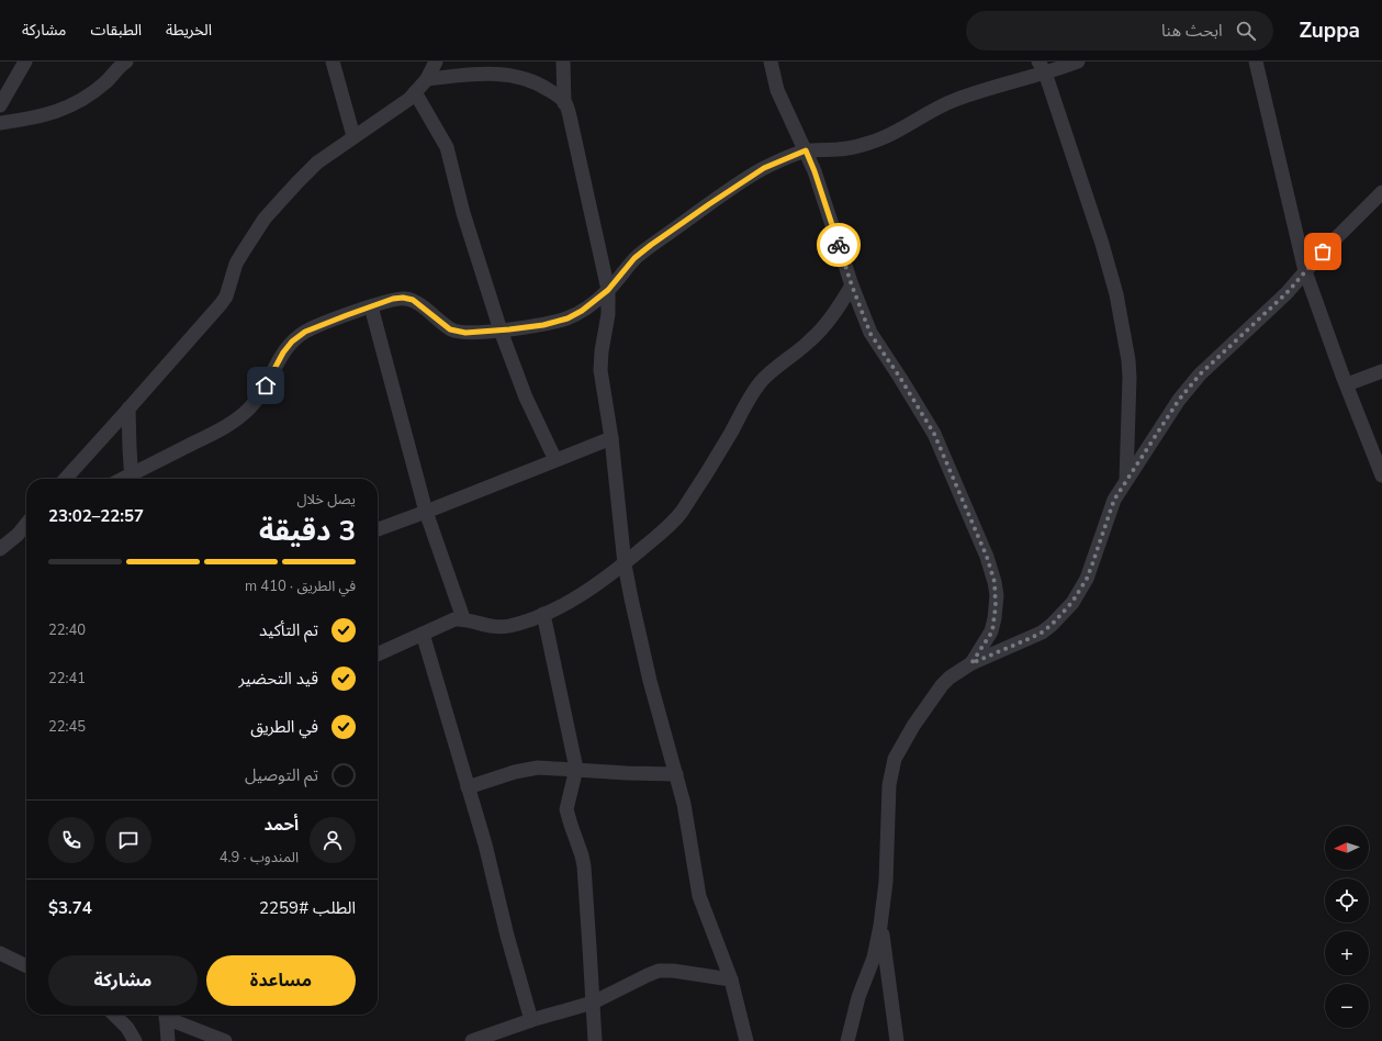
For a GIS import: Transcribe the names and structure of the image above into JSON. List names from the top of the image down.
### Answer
{
  "north": "left",
  "page": {
    "header": "Zuppa",
    "search": "ابحث هنا",
    "nav": ["الخريطة", "الطبقات", "مشاركة"],
    "heading": ["3 دقيقة", "يصل خلال", "22:57–23:02"],
    "panel": [
      "أحمد",
      "المندوب · 4.9",
      "الطلب #2259",
      "$3.74"
    ],
    "bar": "في الطريق · 410 m",
    "list": [
      ["تم التأكيد", "22:40"],
      ["قيد التحضير", "22:41"],
      ["في الطريق", "22:45"],
      "تم التوصيل"
    ],
    "map_buttons": ["+", "−"],
    "buttons": ["مساعدة", "مشاركة"]
  }
}
